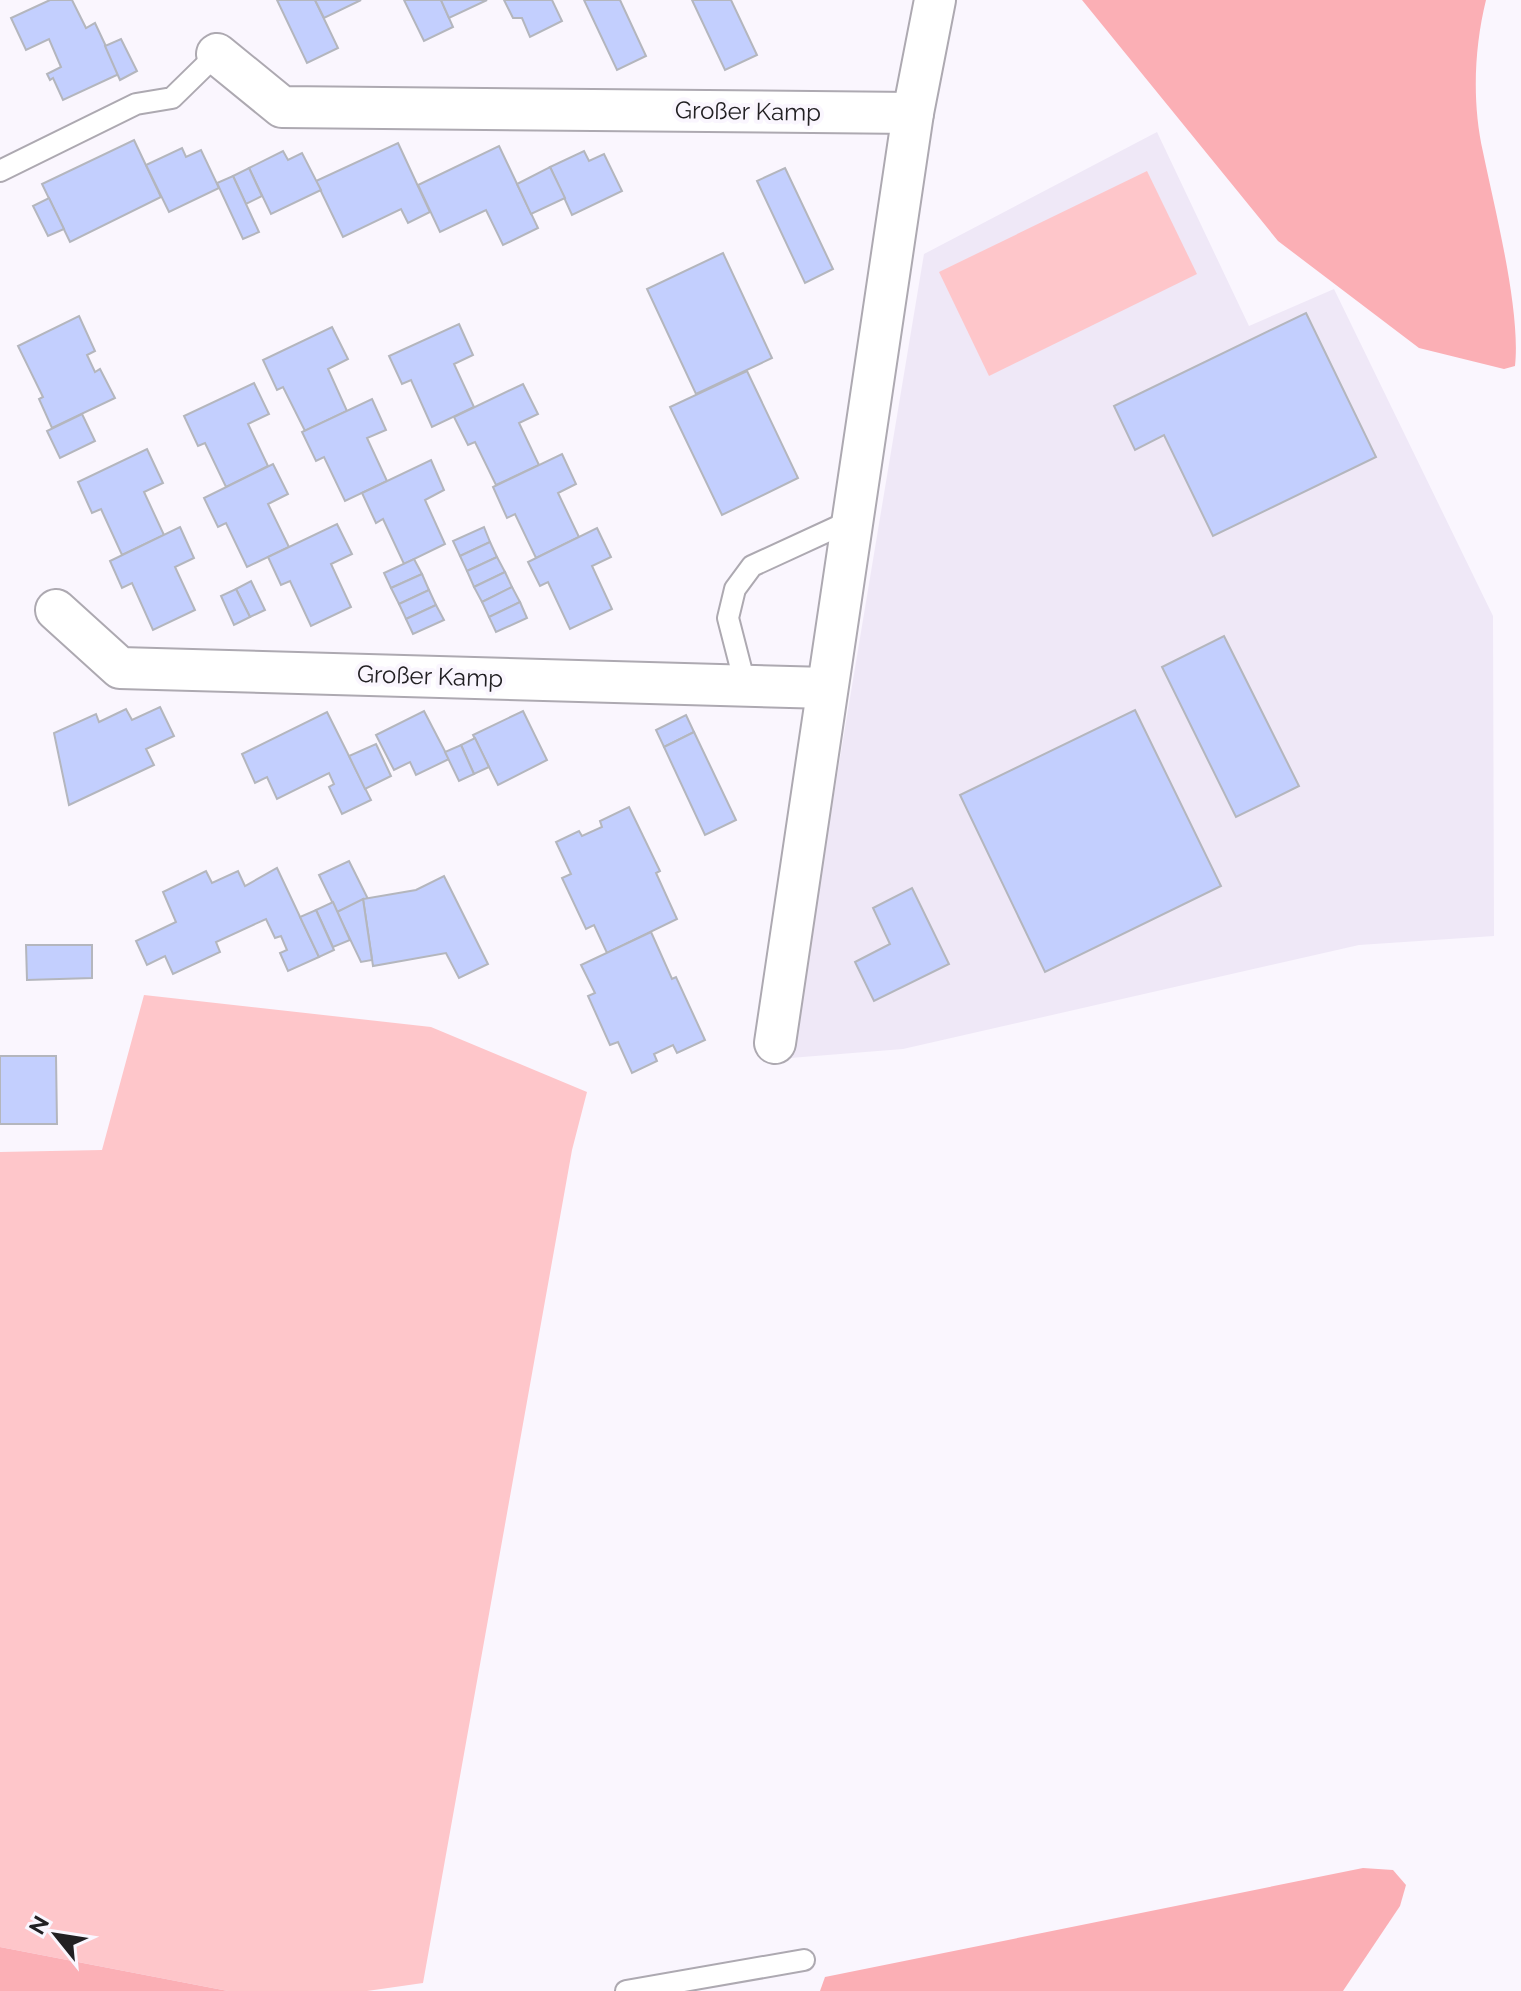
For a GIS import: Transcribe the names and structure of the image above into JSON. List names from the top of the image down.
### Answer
{
  "streets": {
    "street": ["Großer Kamp"]
  },
  "north": "top left"
}
